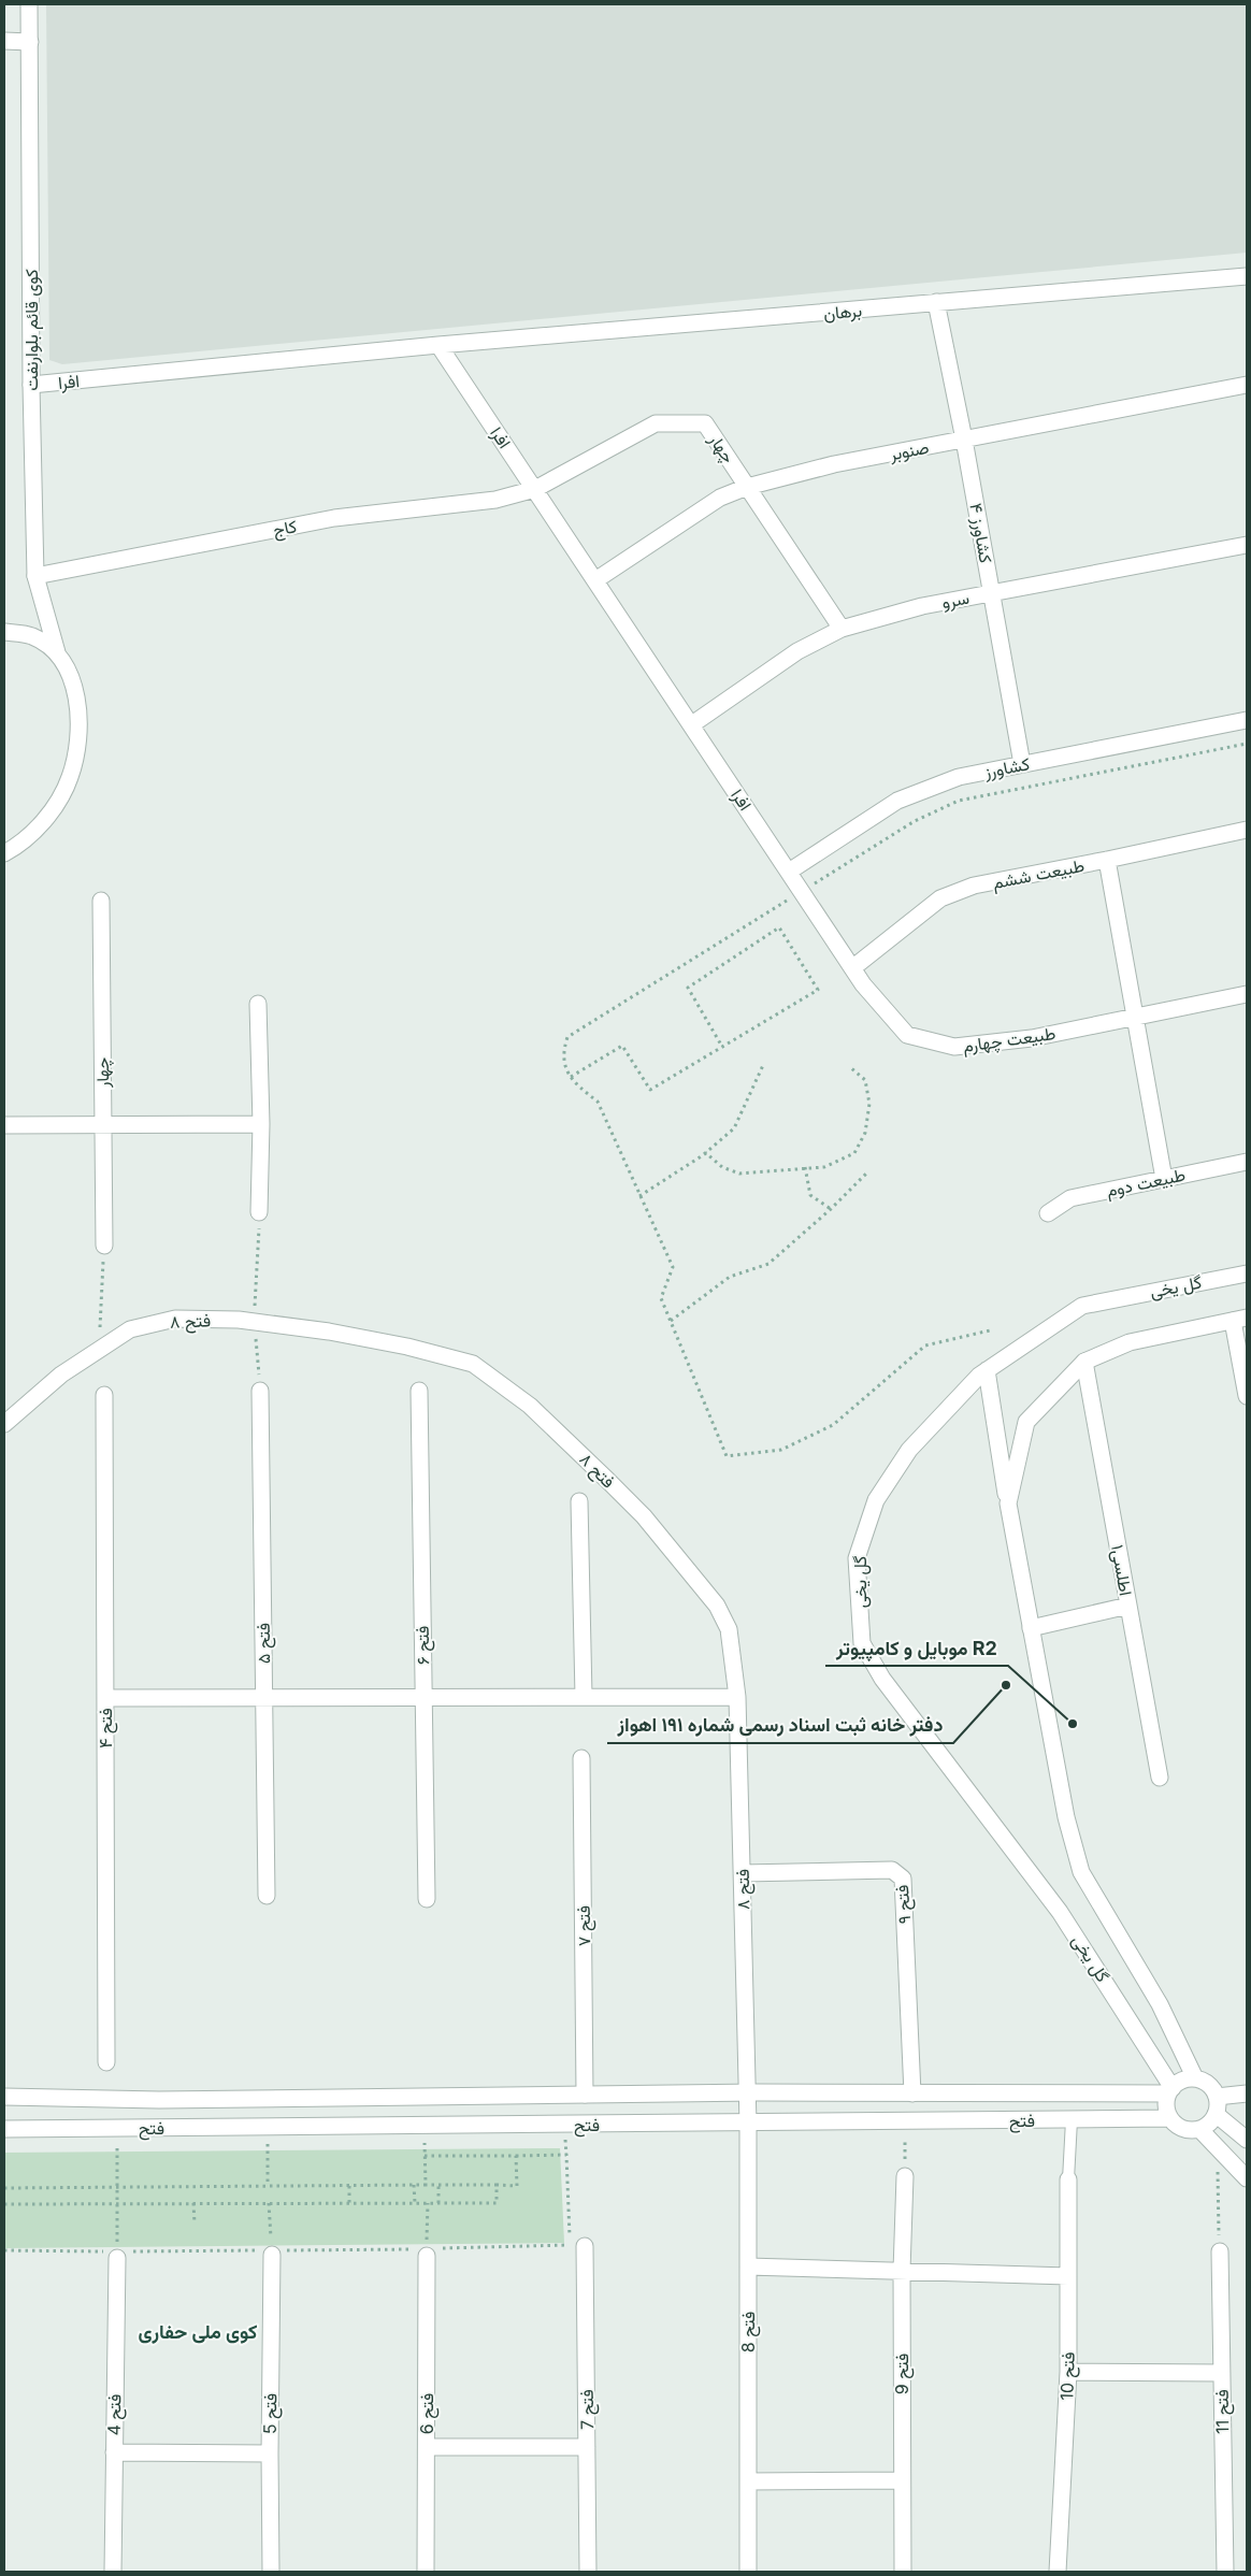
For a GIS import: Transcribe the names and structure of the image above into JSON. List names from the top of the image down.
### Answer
{
  "streets": {
    "street": [
      "برهان",
      "کوی قائم بلوارنفت",
      "افرا",
      "چهار",
      "صنوبر",
      "کاج",
      "کشاورز ۴",
      "سرو",
      "کشاورز",
      "طبیعت ششم",
      "طبیعت چهارم",
      "طبیعت دوم",
      "گل یخی",
      "فتح ۸",
      "اطلسی۱",
      "فتح ۵",
      "فتح ۶",
      "فتح ۴",
      "فتح ۹",
      "فتح ۷",
      "فتح",
      "فتح 8",
      "فتح 9",
      "فتح 10",
      "فتح 7",
      "فتح 11",
      "فتح 5",
      "فتح 6",
      "فتح 4"
    ]
  },
  "crossings": [
    ["برهان", "افرا"],
    ["برهان", "کشاورز ۴"],
    ["کوی قائم بلوارنفت", "افرا"],
    ["کوی قائم بلوارنفت", "کاج"],
    ["افرا", "چهار"],
    ["افرا", "صنوبر"],
    ["افرا", "کاج"],
    ["افرا", "سرو"],
    ["افرا", "کشاورز"],
    ["افرا", "طبیعت چهارم"],
    ["چهار", "صنوبر"],
    ["چهار", "کاج"],
    ["چهار", "سرو"],
    ["صنوبر", "کشاورز ۴"],
    ["کشاورز ۴", "سرو"],
    ["کشاورز ۴", "کشاورز"],
    ["کشاورز", "طبیعت چهارم"],
    ["طبیعت ششم", "طبیعت چهارم"],
    ["گل یخی", "اطلسی۱"],
    ["گل یخی", "فتح"],
    ["فتح ۸", "فتح ۹"],
    ["فتح ۸", "فتح"],
    ["فتح ۸", "فتح 8"],
    ["فتح ۹", "فتح"],
    ["فتح ۷", "فتح"],
    ["فتح", "فتح 8"]
  ],
  "districts": ["کوی ملی حفاری"],
  "places": ["دفتر خانه ثبت اسناد رسمی شماره ۱۹۱ اهواز", "موبایل و کامپیوتر R2"]
}
